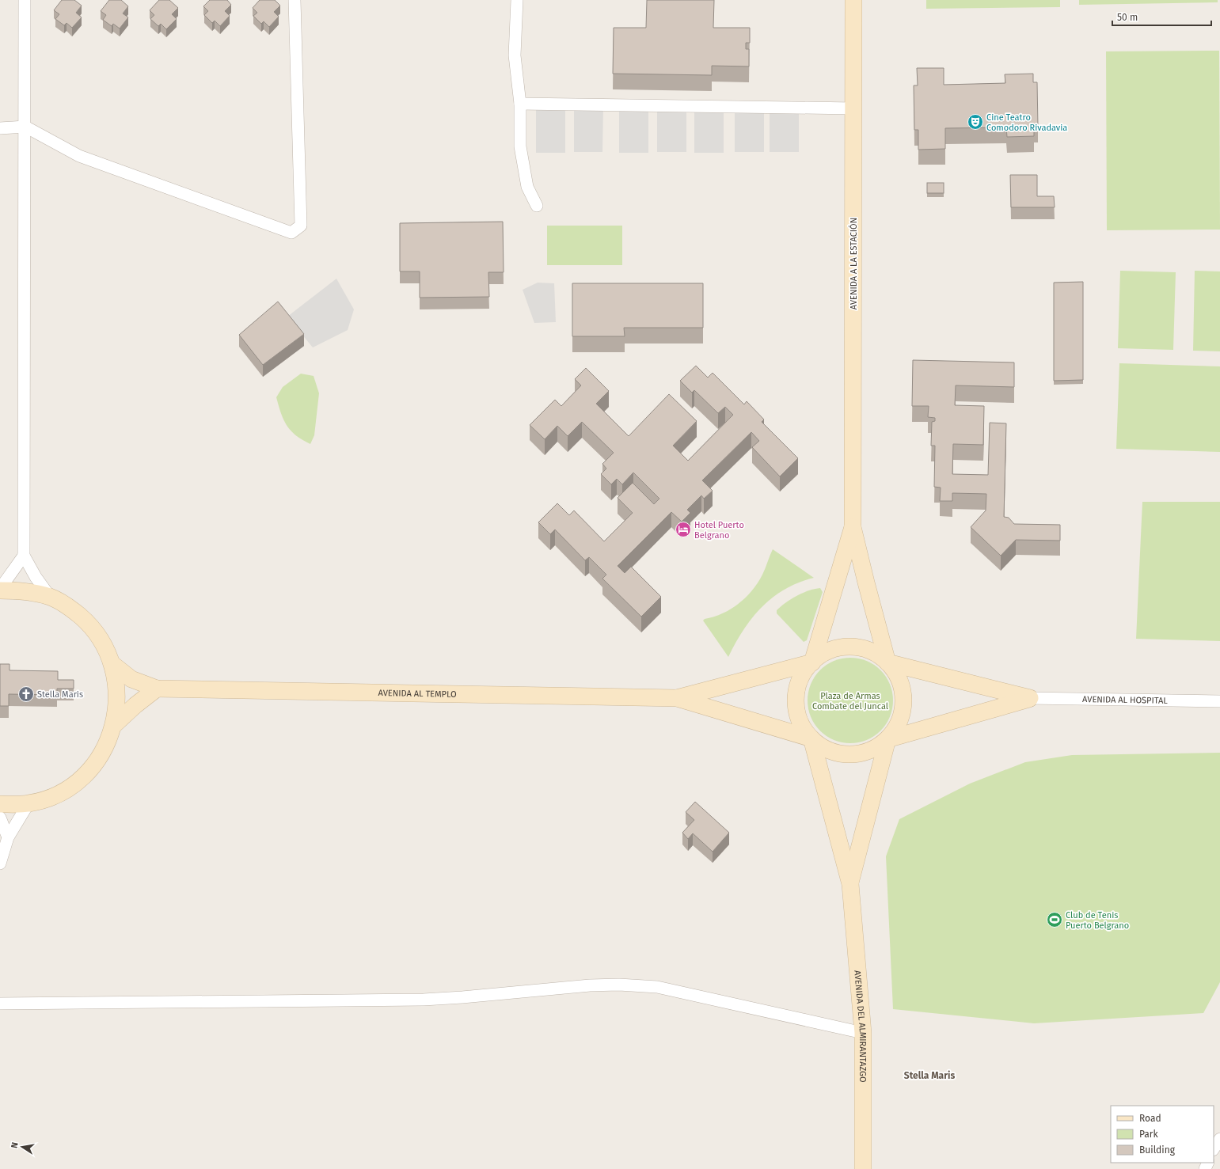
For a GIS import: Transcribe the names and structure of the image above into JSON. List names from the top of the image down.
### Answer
{
  "streets": {
    "street": [
      "AVENIDA A LA ESTACIÓN",
      "AVENIDA AL TEMPLO",
      "AVENIDA AL HOSPITAL",
      "AVENIDA DEL ALMIRANTAZGO"
    ]
  },
  "districts": ["Stella Maris"],
  "parks": ["Plaza de Armas Combate del Juncal"],
  "places": {
    "theatre": ["Cine Teatro Comodoro Rivadavia"],
    "hotel": ["Hotel Puerto Belgrano"],
    "church": ["Stella Maris"],
    "sports": ["Club de Tenis Puerto Belgrano"]
  },
  "legend": ["Road", "Park", "Building"],
  "scale_bar": "50 m",
  "north": "left"
}
